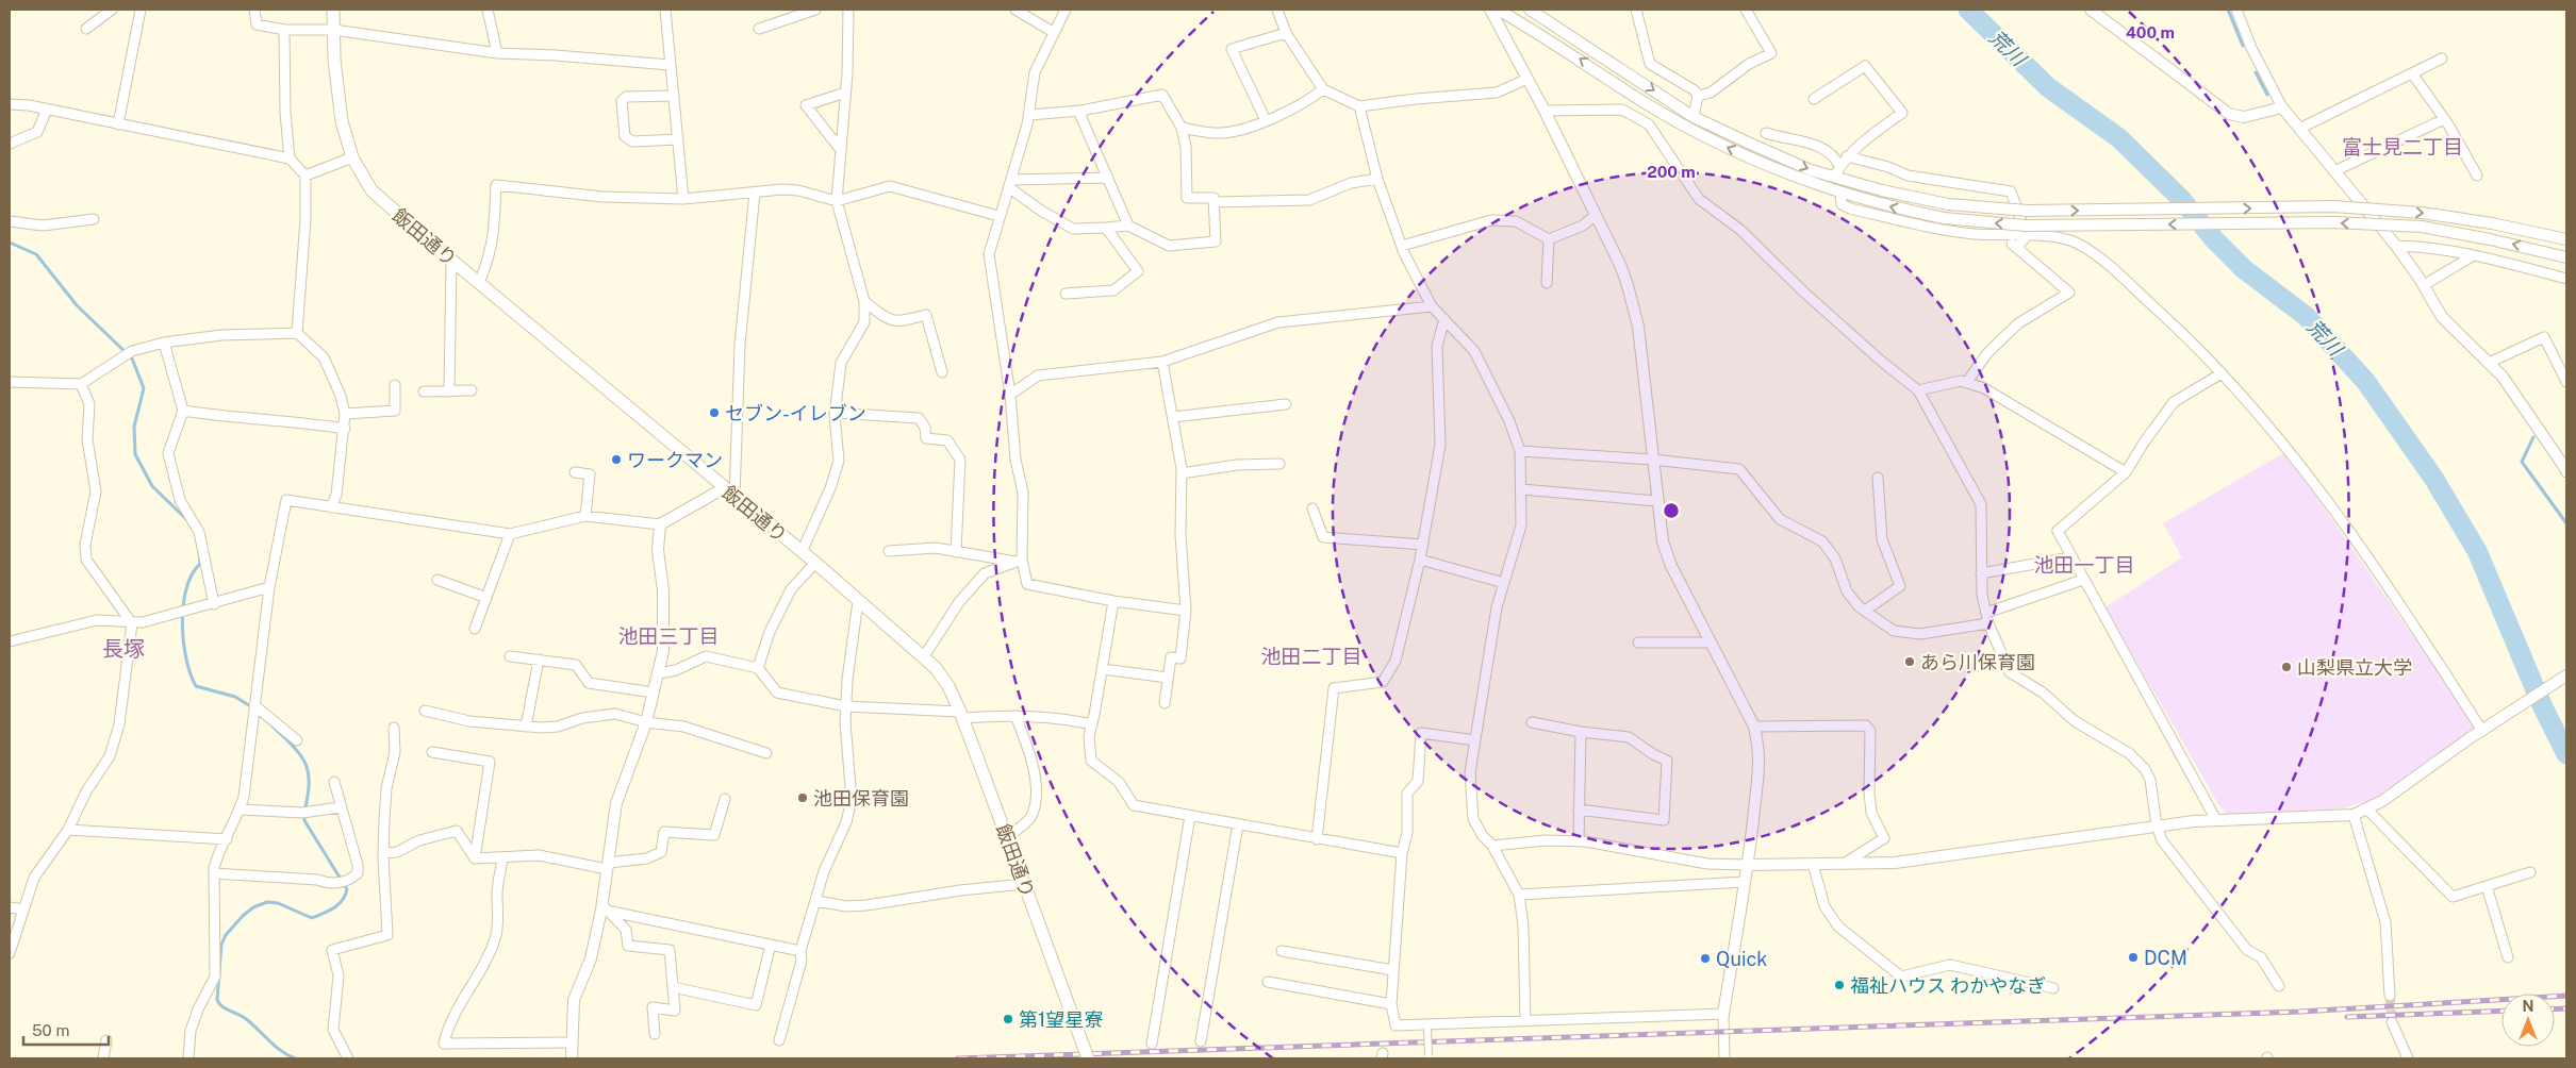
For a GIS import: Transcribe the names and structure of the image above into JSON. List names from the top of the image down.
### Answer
{
  "streets": {
    "main road": ["飯田通り"]
  },
  "districts": [
    "富士見二丁目",
    "池田一丁目",
    "池田三丁目",
    "長塚",
    "池田二丁目"
  ],
  "water": ["荒川"],
  "places": [
    "セブン-イレブン",
    "ワークマン",
    "あら川保育園",
    "山梨県立大学",
    "池田保育園",
    "DCM",
    "Quick",
    "福祉ハウス わかやなぎ",
    "第1望星寮"
  ],
  "scale_bar": "50 m",
  "north": "top",
  "rings": ["400 m", "200 m"]
}
